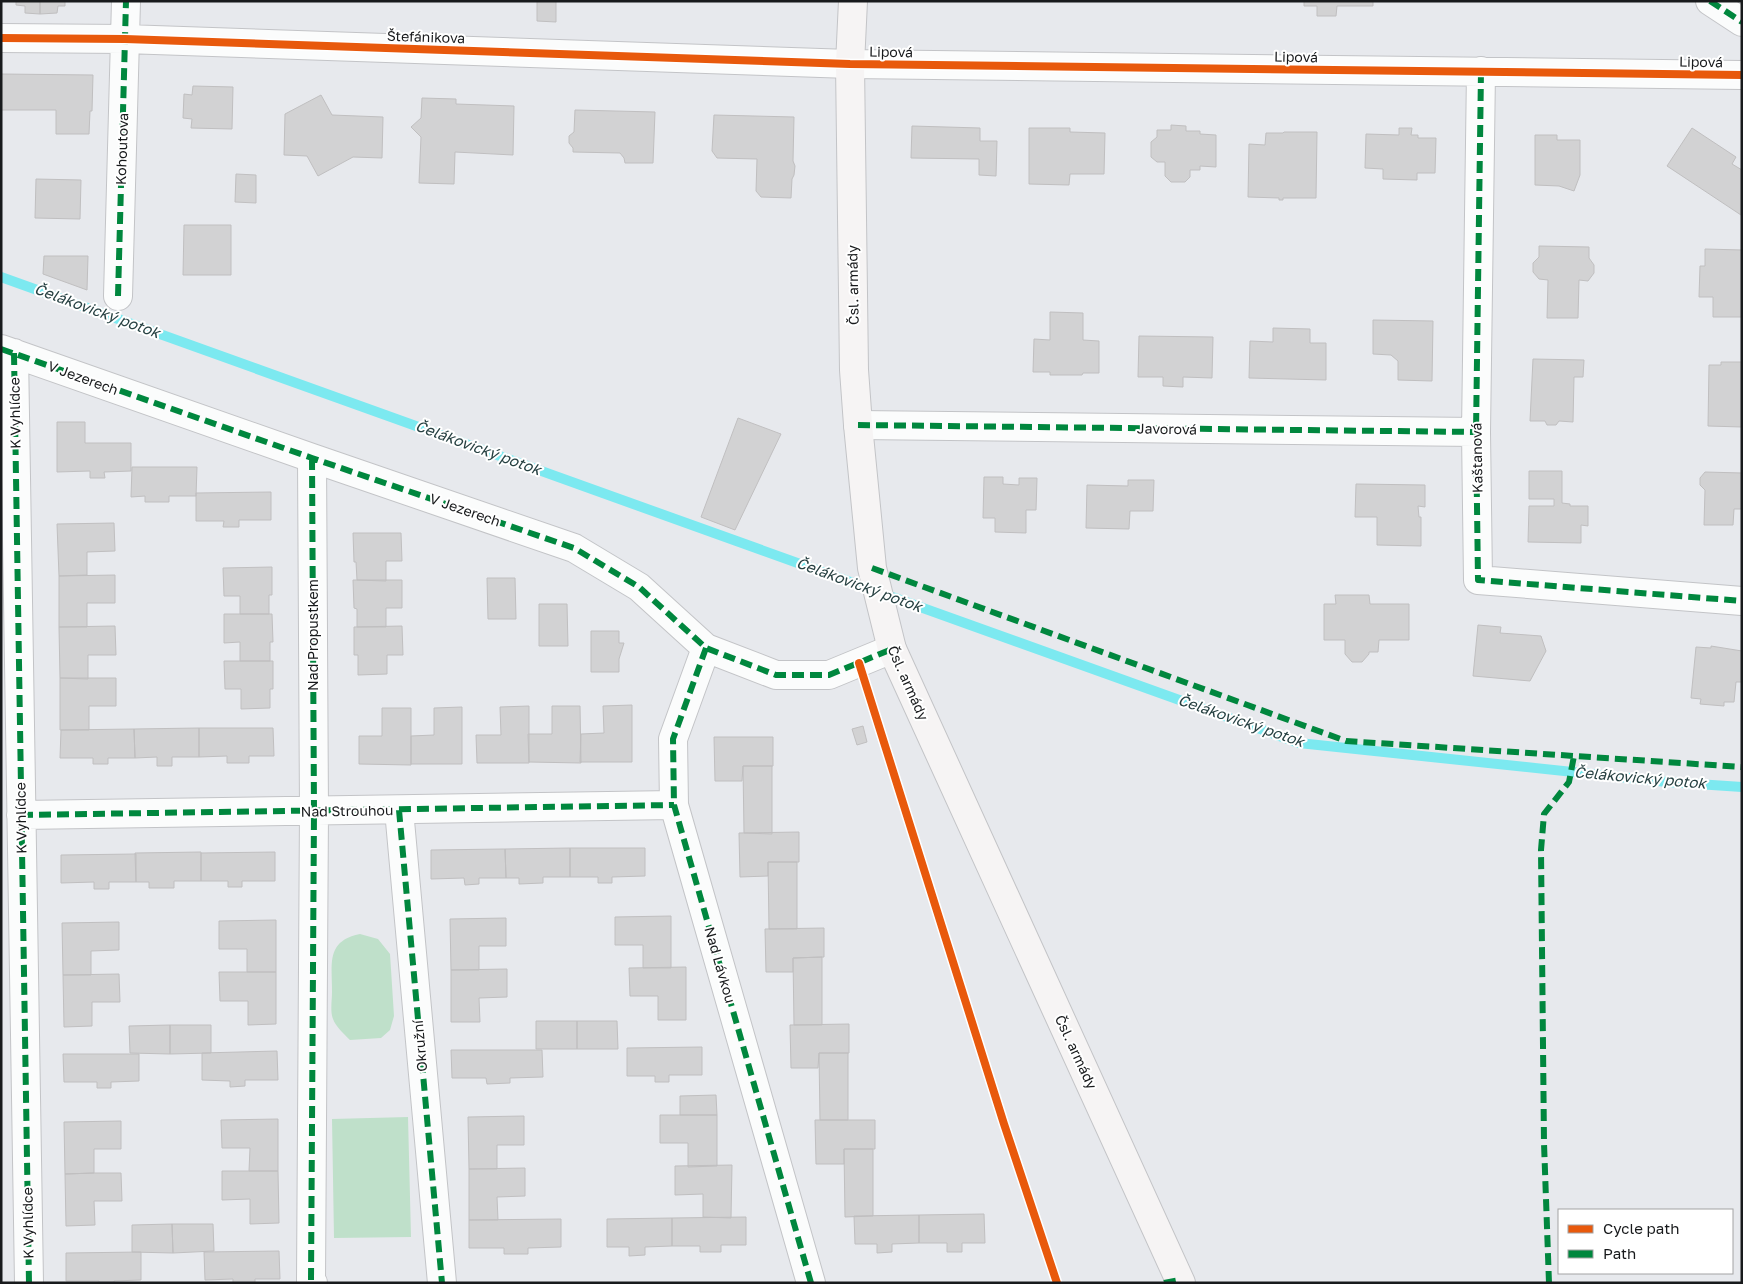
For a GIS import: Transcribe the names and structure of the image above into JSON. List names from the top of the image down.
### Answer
{
  "streets": {
    "street": [
      "Štefánikova",
      "Lipová",
      "Kohoutova",
      "Čsl. armády",
      "V Jezerech",
      "K Vyhlídce",
      "Javorová",
      "Kaštanová",
      "Nad Propustkem",
      "Nad Strouhou",
      "Nad Lávkou",
      "Okružní"
    ]
  },
  "crossings": [
    ["Štefánikova", "Lipová"],
    ["Štefánikova", "Kohoutova"],
    ["Štefánikova", "Čsl. armády"],
    ["Lipová", "Čsl. armády"],
    ["Lipová", "Kaštanová"],
    ["Čsl. armády", "V Jezerech"],
    ["Čsl. armády", "Javorová"],
    ["V Jezerech", "K Vyhlídce"],
    ["V Jezerech", "Nad Propustkem"],
    ["V Jezerech", "Nad Lávkou"],
    ["K Vyhlídce", "Nad Strouhou"],
    ["Javorová", "Kaštanová"],
    ["Nad Propustkem", "Nad Strouhou"],
    ["Nad Strouhou", "Nad Lávkou"],
    ["Nad Strouhou", "Okružní"]
  ],
  "water": ["Čelákovický potok"],
  "legend": ["Cycle path", "Path"]
}
